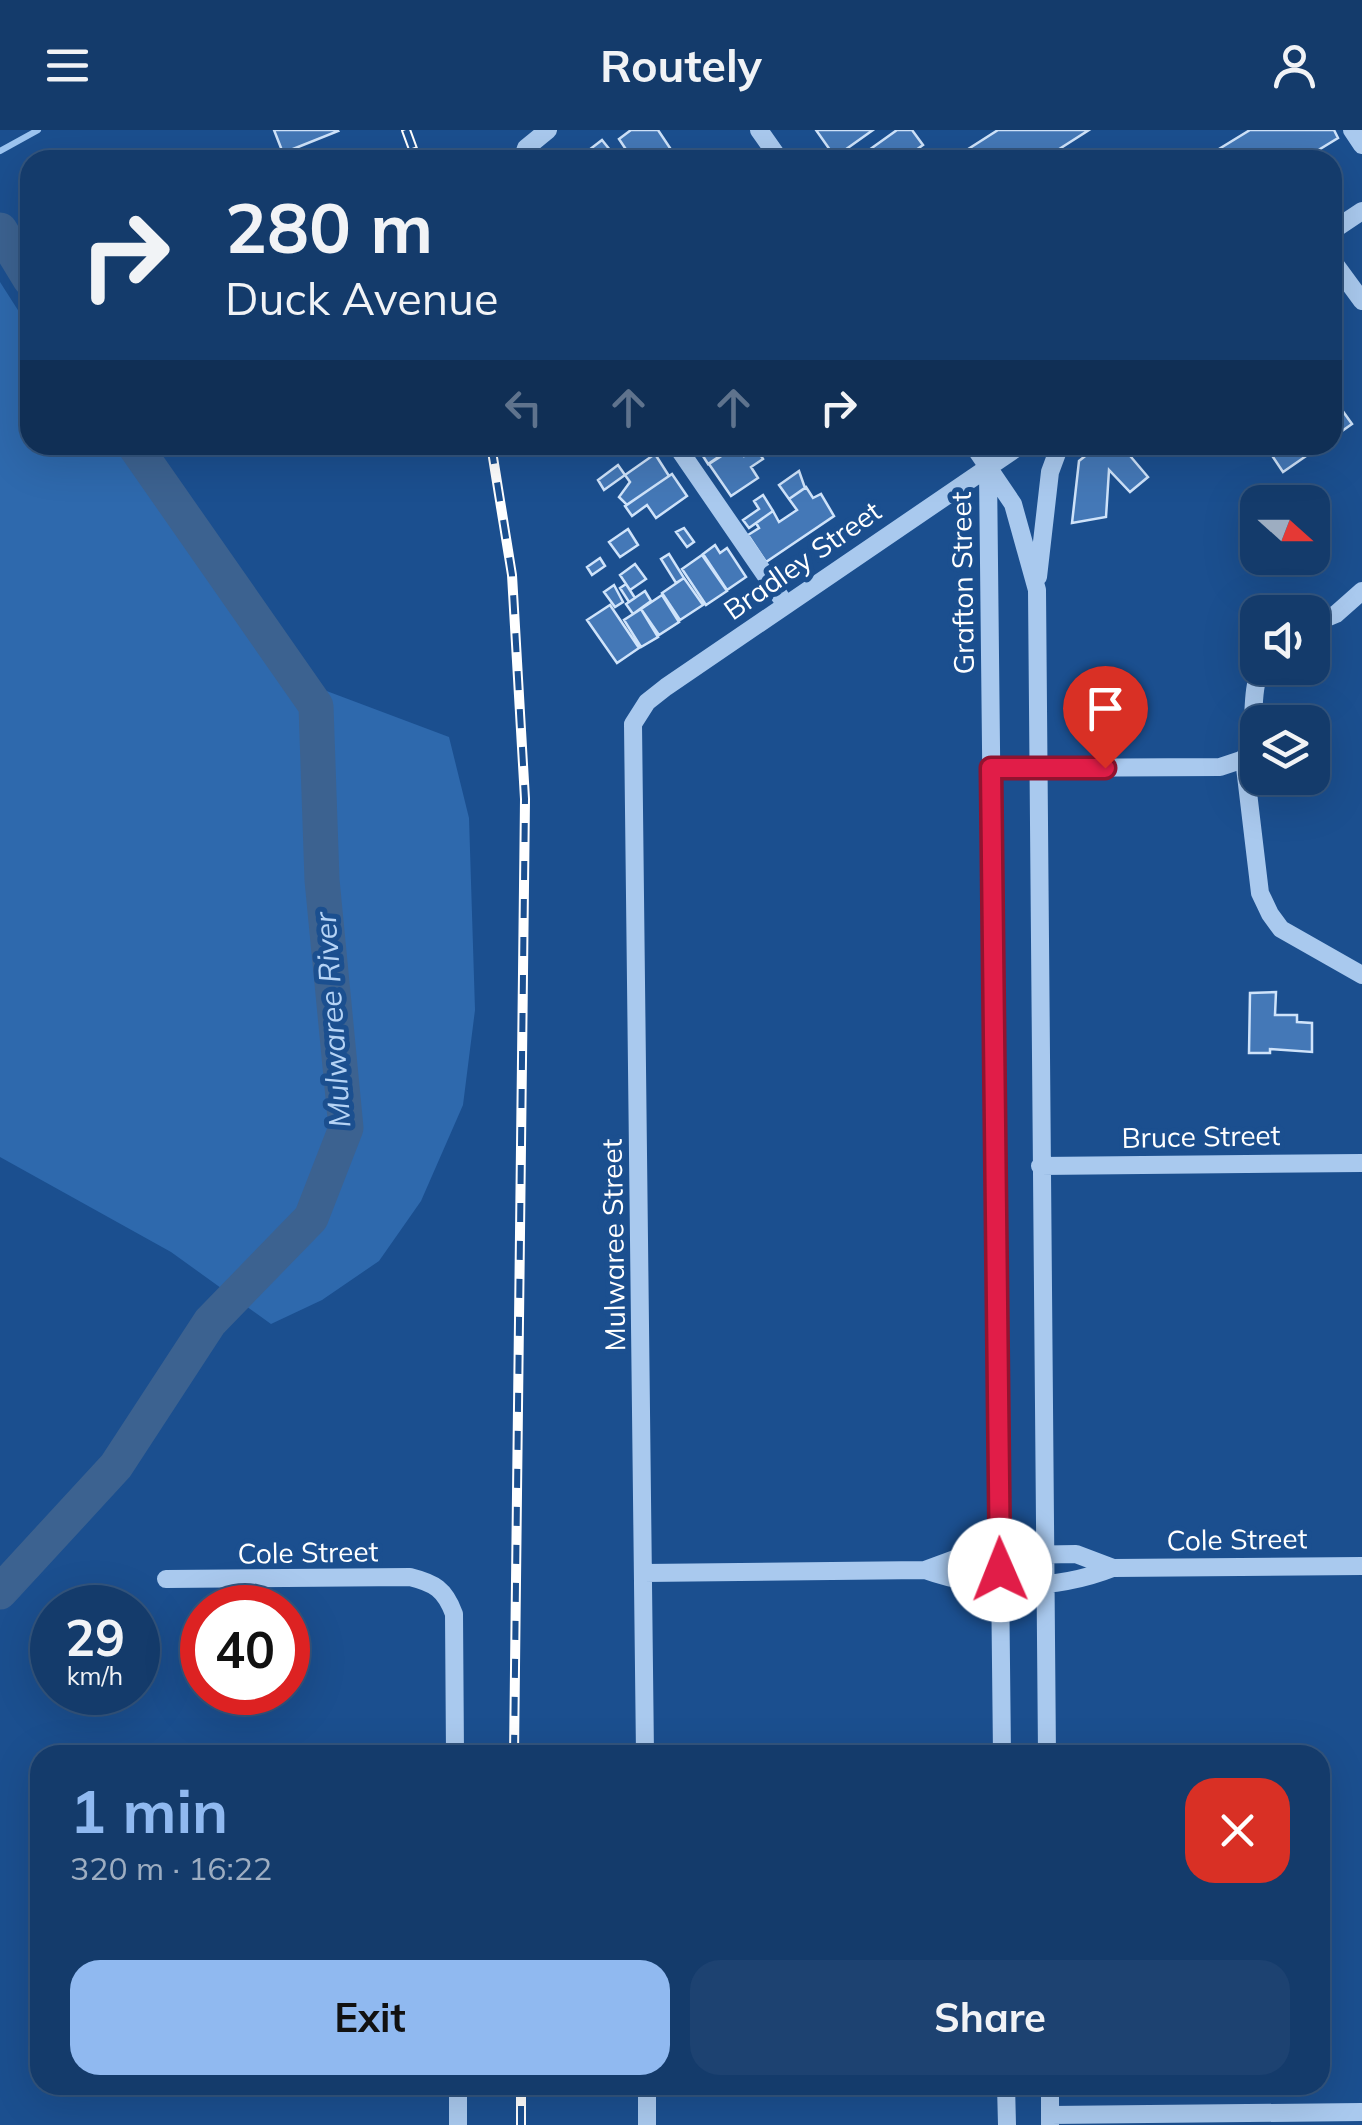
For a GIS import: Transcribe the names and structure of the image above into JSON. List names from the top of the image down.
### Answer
{
  "streets": {
    "street": [
      "Bradley Street",
      "Grafton Street",
      "Bruce Street",
      "Mulwaree Street",
      "Cole Street"
    ]
  },
  "crossings": [
    ["Bradley Street", "Grafton Street"],
    ["Bradley Street", "Mulwaree Street"],
    ["Grafton Street", "Bruce Street"],
    ["Grafton Street", "Cole Street"],
    ["Mulwaree Street", "Cole Street"]
  ],
  "water": ["Mulwaree River"],
  "north": "right",
  "page": {
    "header": "Routely",
    "turn": ["280 m", "Duck Avenue"],
    "speed": "29 km/h",
    "limit": "40",
    "heading": ["1 min", "320 m · 16:22"],
    "buttons": ["Exit", "Share"]
  }
}
